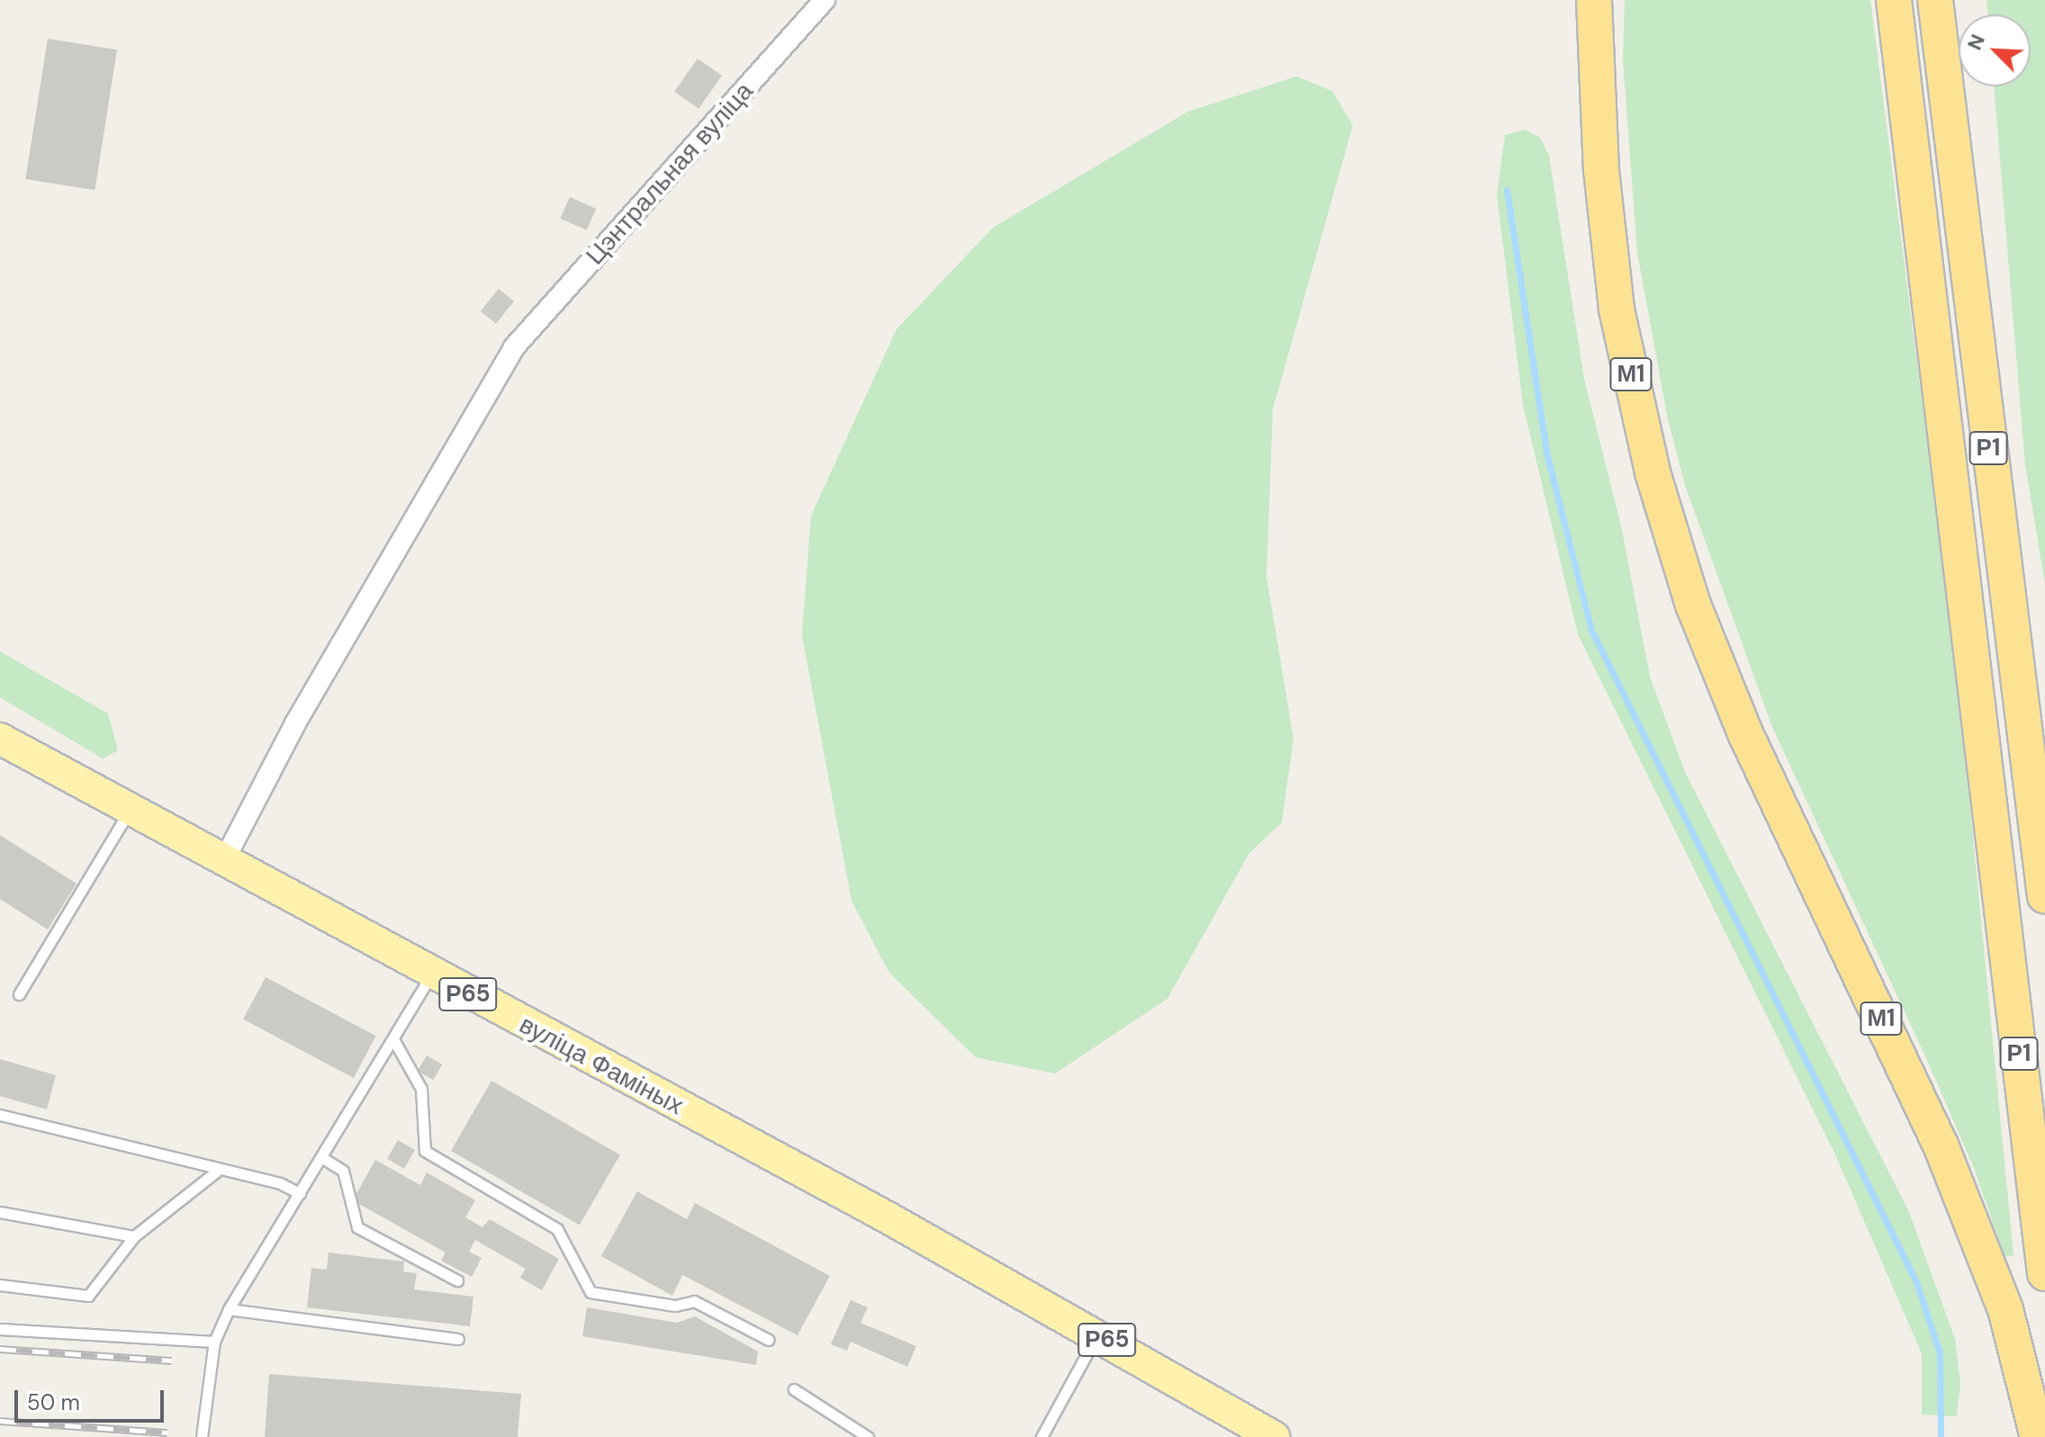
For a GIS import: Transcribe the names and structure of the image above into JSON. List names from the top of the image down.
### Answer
{
  "streets": {
    "highway": ["М1", "Р1"],
    "main road": ["Р65", "вуліца Фаміных"],
    "street": ["Цэнтральная вуліца"]
  },
  "crossings": [
    ["Цэнтральная вуліца", "вуліца Фаміных"],
    ["Р65", "вуліца Фаміных"]
  ],
  "scale_bar": "50 m",
  "north": "top left"
}
